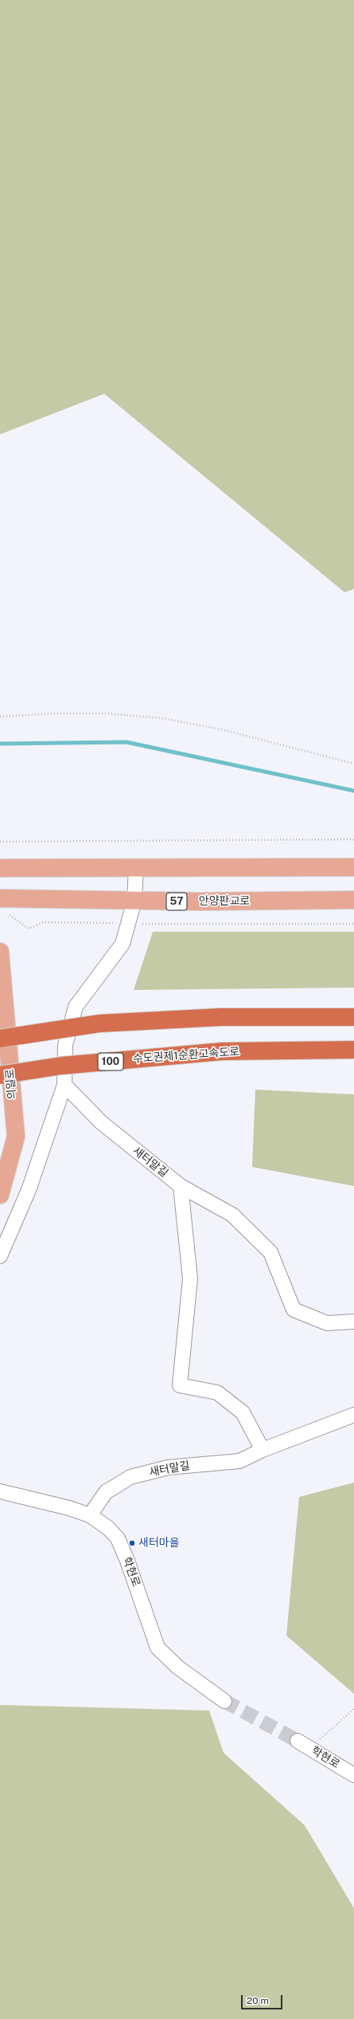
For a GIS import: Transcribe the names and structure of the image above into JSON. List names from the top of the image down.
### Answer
{
  "streets": {
    "highway": ["수도권제1순환고속도로", "100"],
    "main road": ["57", "안양판교로", "의일로"],
    "street": ["새터말길", "학현로"]
  },
  "crossings": [
    ["새터말길", "학현로"]
  ],
  "places": ["새터마을"],
  "scale_bar": "20 m"
}
